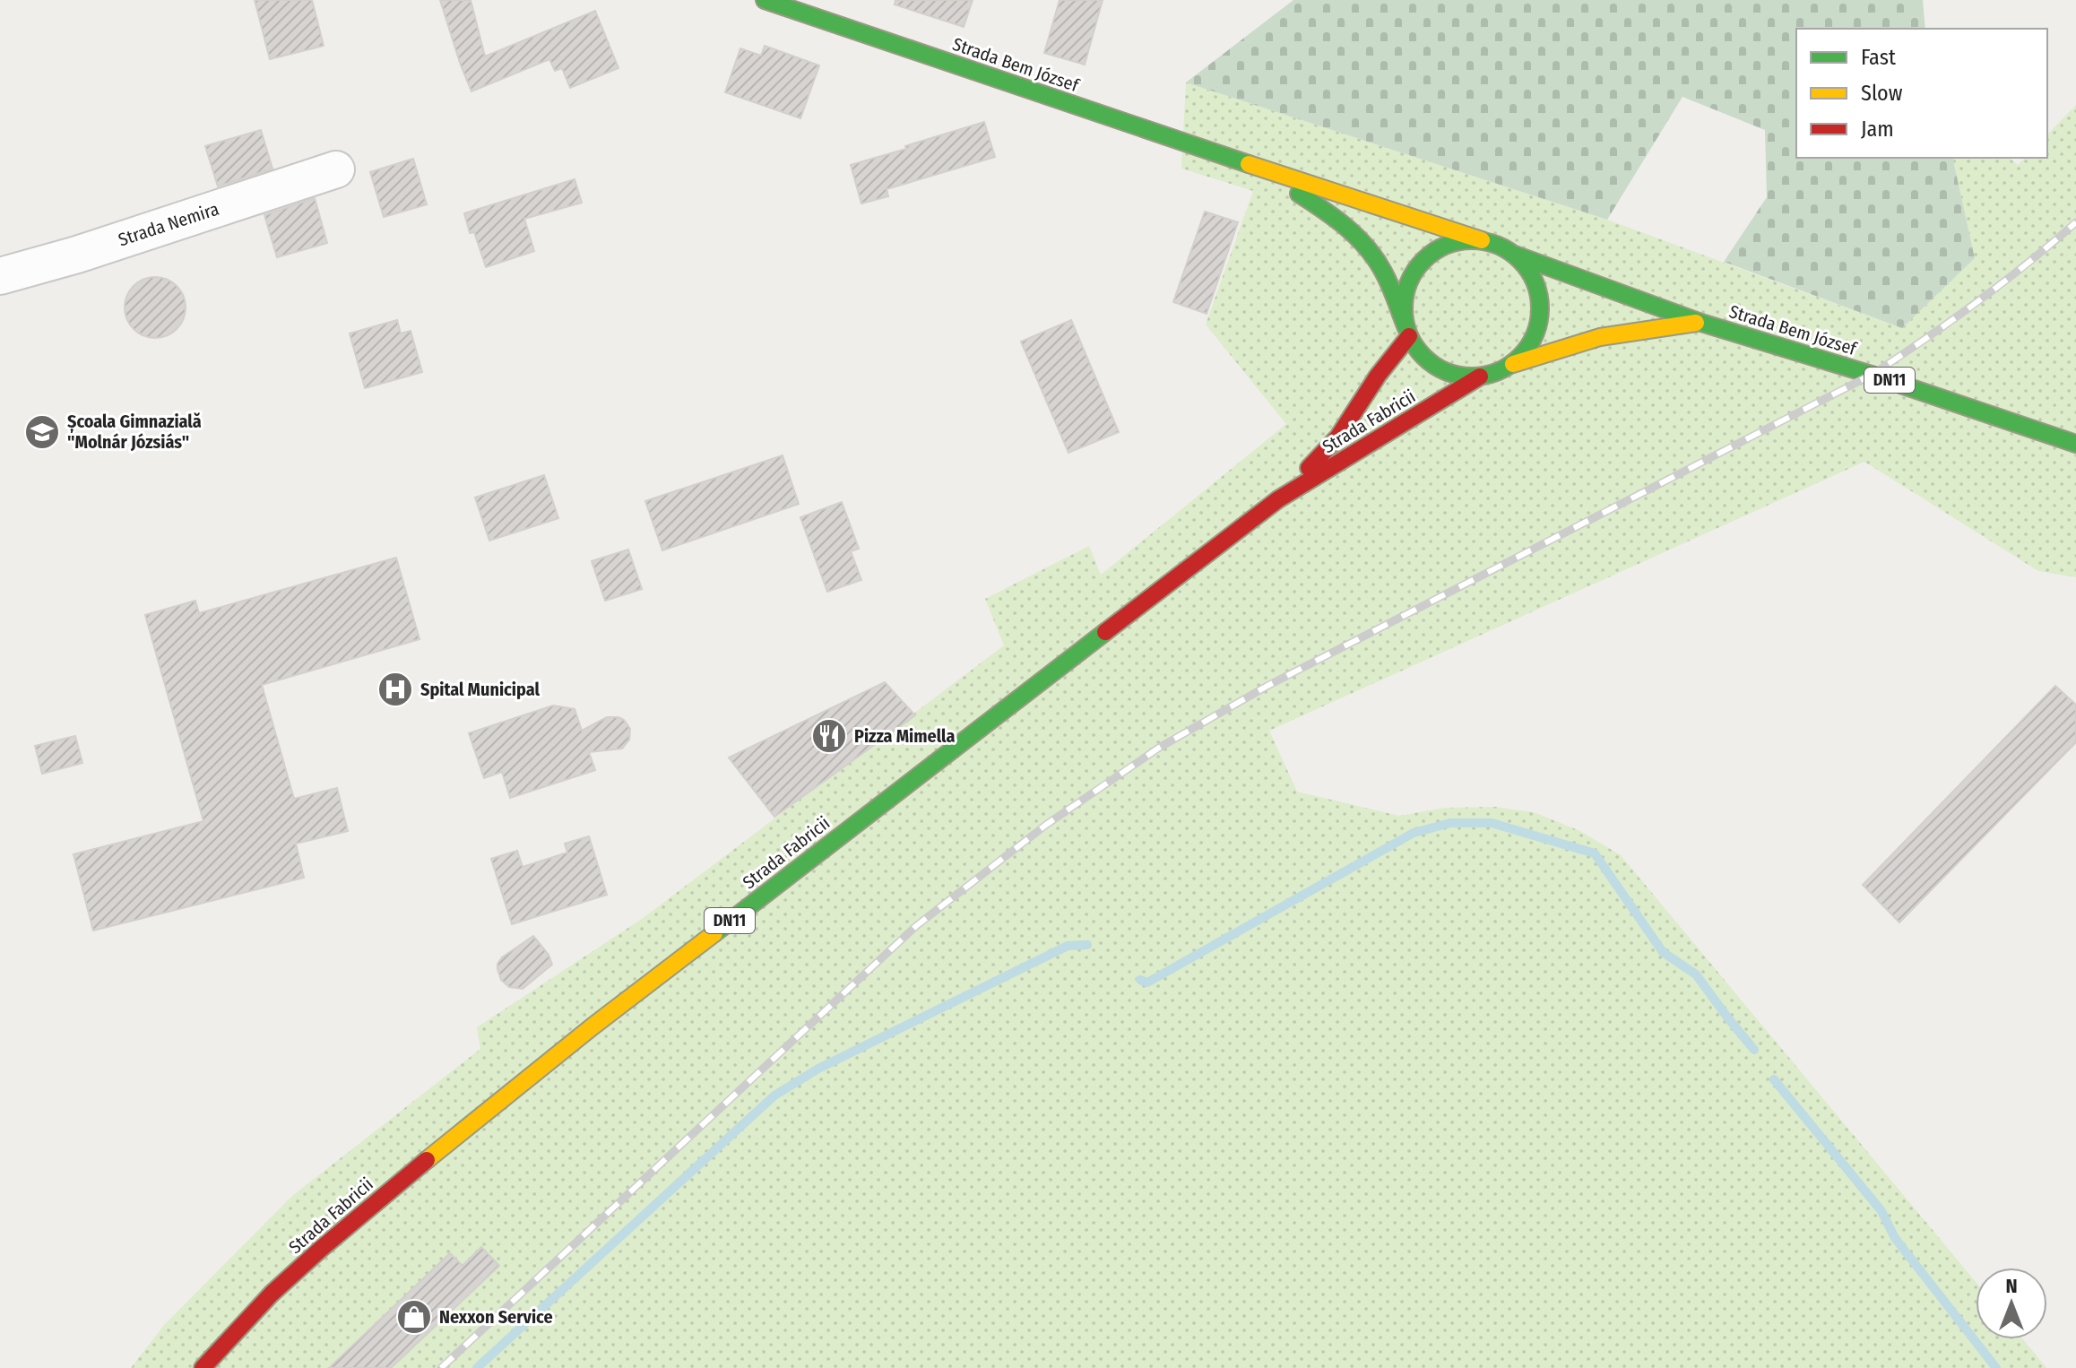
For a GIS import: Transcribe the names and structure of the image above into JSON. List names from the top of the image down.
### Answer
{
  "streets": {
    "main road": ["Strada Bem József", "DN11", "Strada Fabricii"],
    "street": ["Strada Nemira"]
  },
  "crossings": [
    ["Strada Bem József", "DN11"],
    ["Strada Bem József", "Strada Fabricii"],
    ["DN11", "Strada Fabricii"]
  ],
  "places": {
    "school or university": ["Școala Gimnazială \"Molnár Józsiás\""],
    "hospital": ["Spital Municipal"],
    "restaurant": ["Pizza Mimella"],
    "shop": ["Nexxon Service"]
  },
  "legend": ["Fast", "Slow", "Jam"],
  "north": "top"
}
